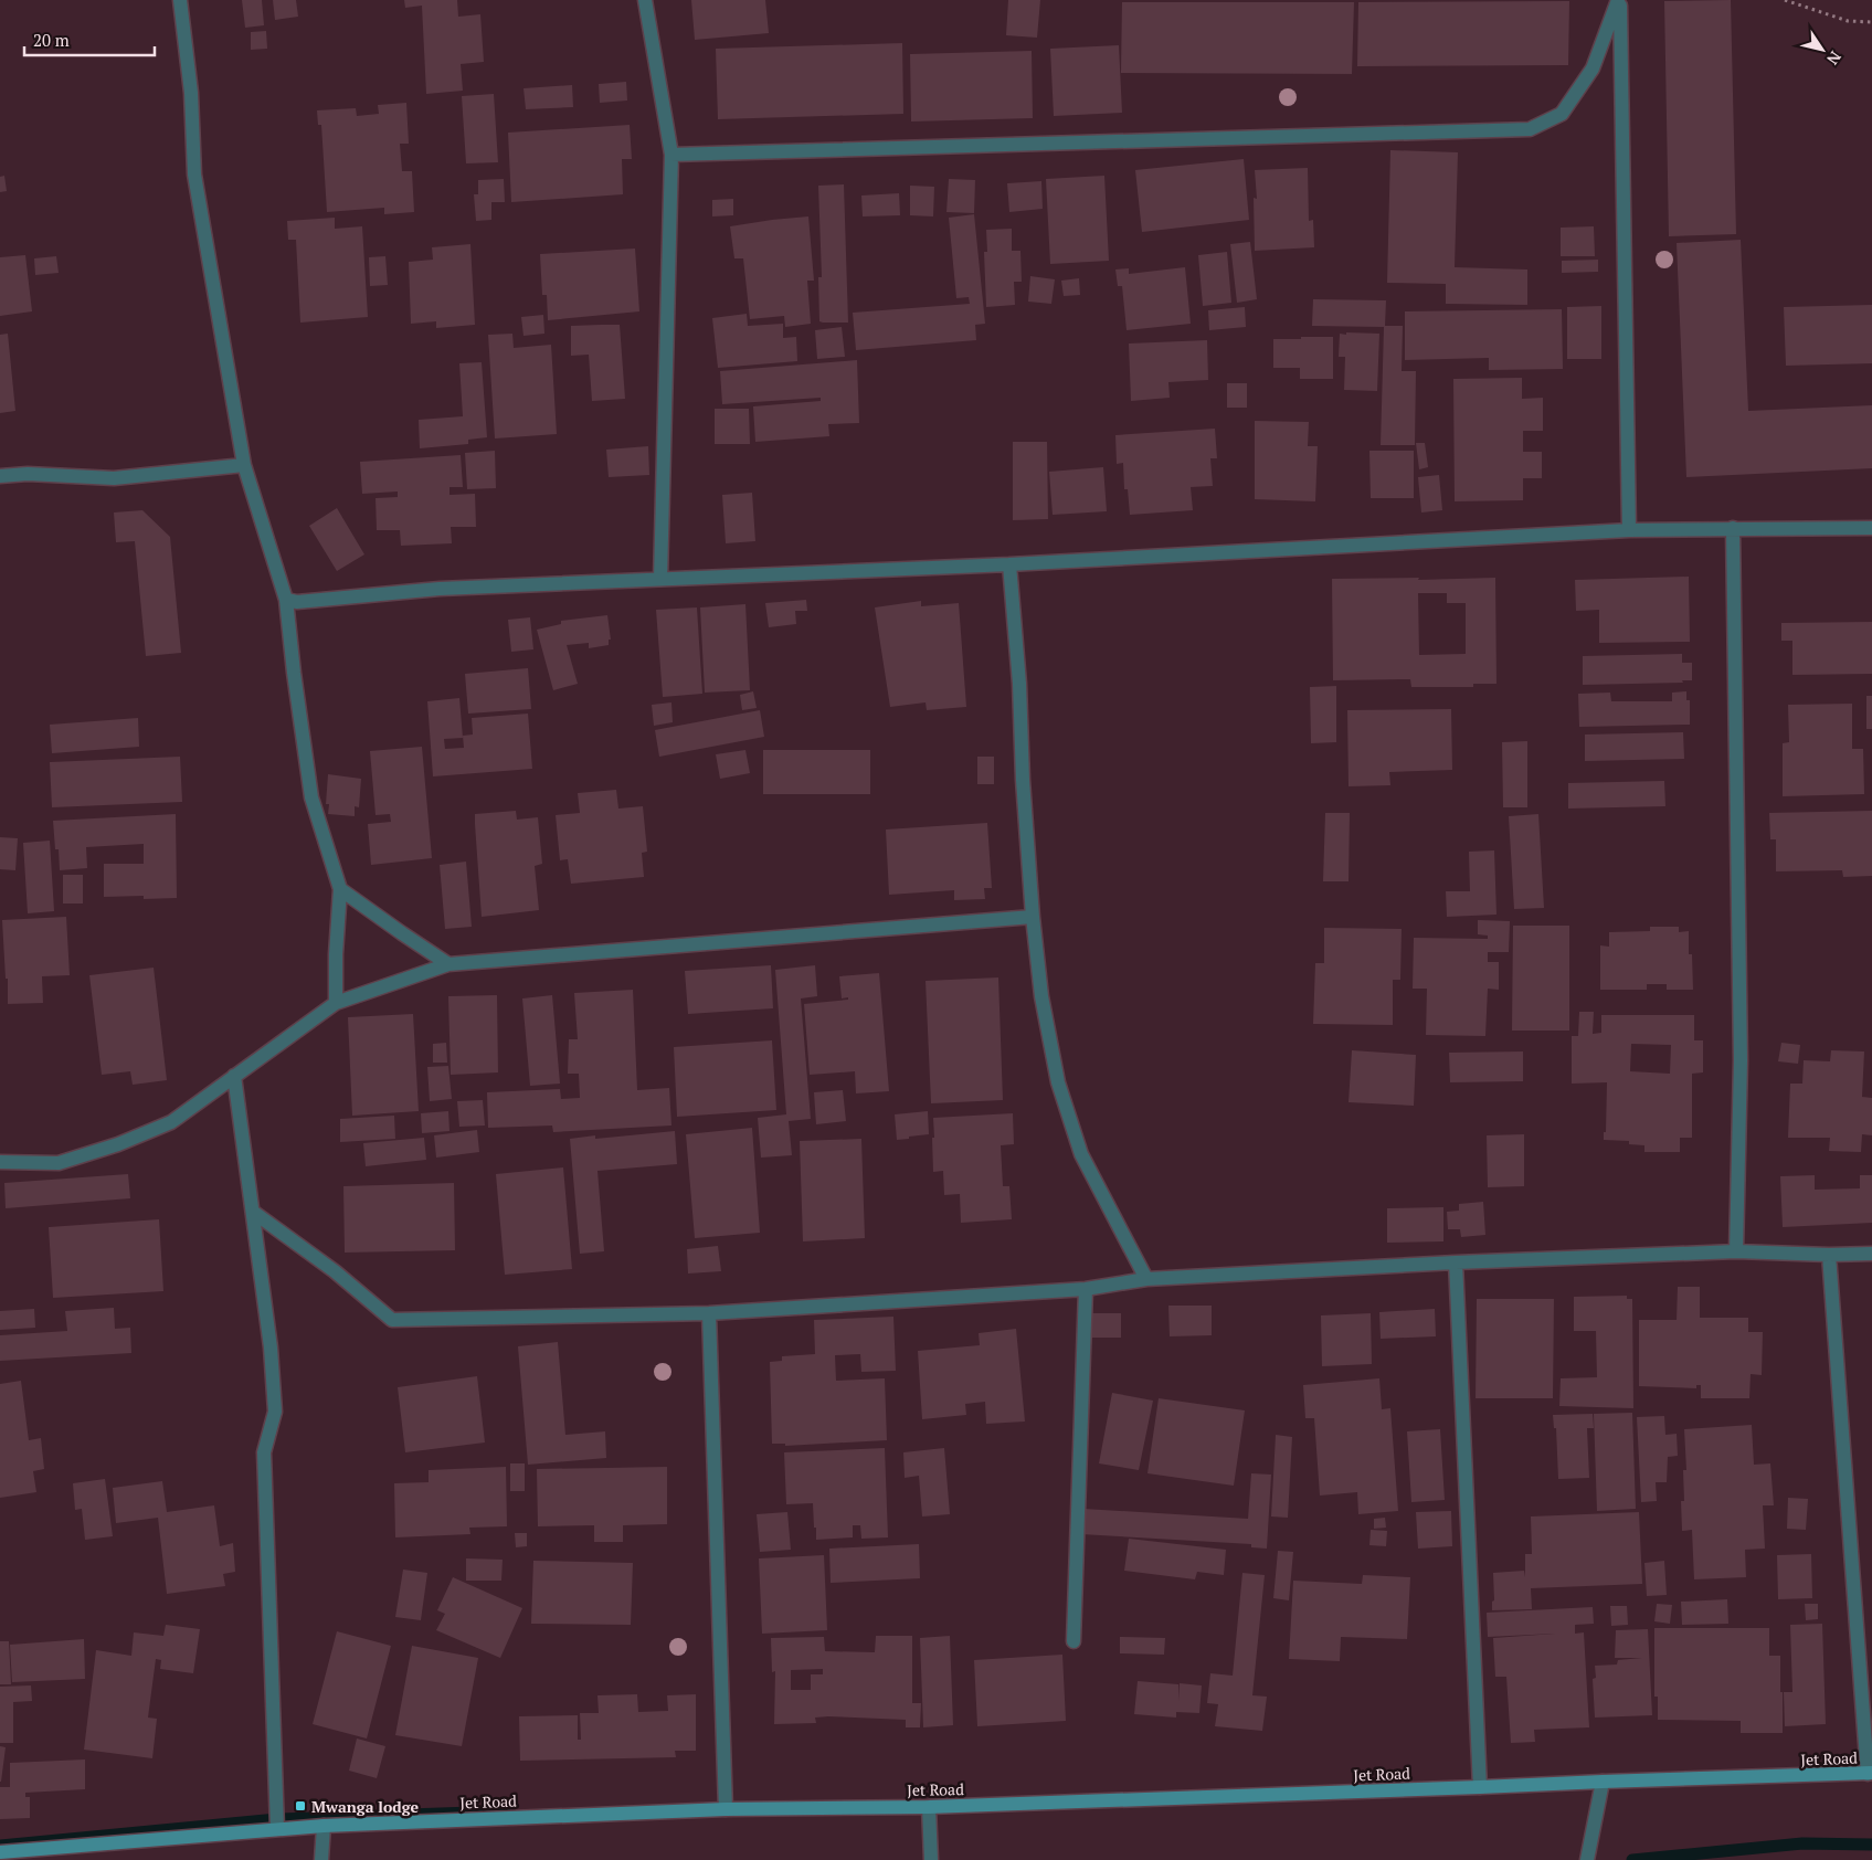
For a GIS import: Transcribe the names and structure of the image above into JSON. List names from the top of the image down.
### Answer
{
  "streets": {
    "main road": ["Jet Road"]
  },
  "places": {
    "transit": ["Mwanga lodge"]
  },
  "scale_bar": "20 m",
  "north": "bottom right"
}
